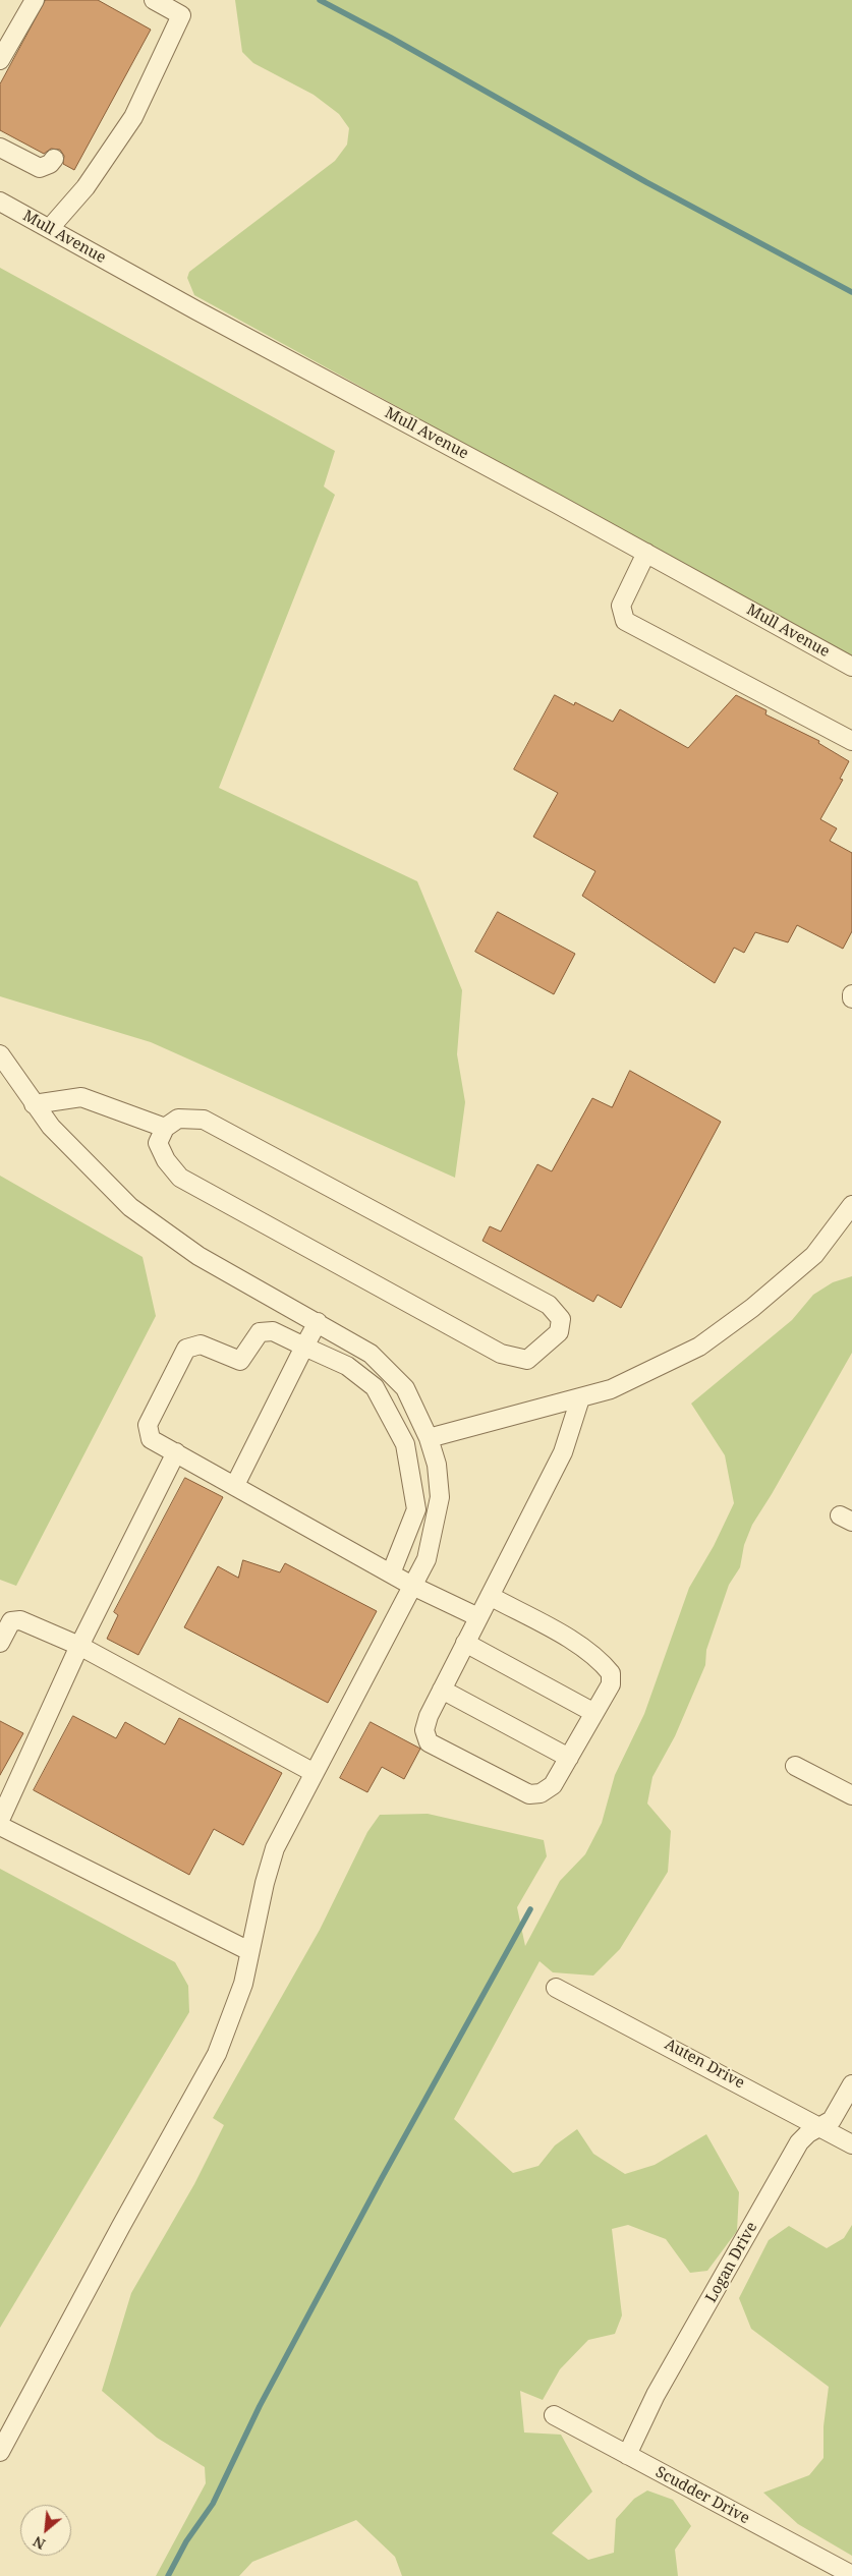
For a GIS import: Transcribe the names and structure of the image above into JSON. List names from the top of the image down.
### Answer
{
  "streets": {
    "street": [
      "Mull Avenue",
      "Auten Drive",
      "Logan Drive",
      "Scudder Drive"
    ]
  },
  "crossings": [
    ["Auten Drive", "Logan Drive"],
    ["Logan Drive", "Scudder Drive"]
  ],
  "north": "bottom left"
}
